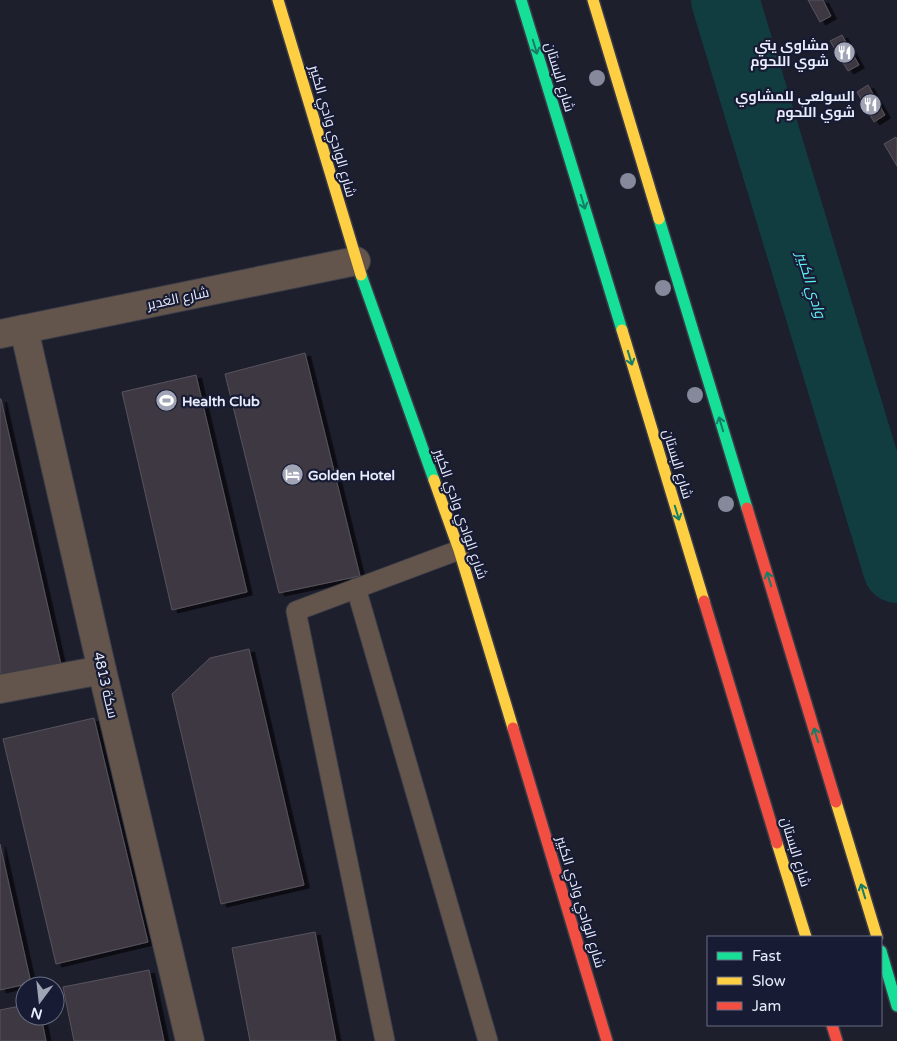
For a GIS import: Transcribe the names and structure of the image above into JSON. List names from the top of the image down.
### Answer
{
  "streets": {
    "main road": ["شارع البستان", "شارع الوادي وادي الكبير"],
    "street": ["شارع الغدير", "سكة 4813"]
  },
  "crossings": [
    ["شارع الوادي وادي الكبير", "شارع الغدير"],
    ["شارع الغدير", "سكة 4813"]
  ],
  "water": ["وادي الكبير"],
  "places": {
    "restaurant": ["مشاوي يتي شوي اللحوم", "السولعي للمشاوي شوي اللحوم"],
    "sports": ["Health Club"],
    "hotel": ["Golden Hotel"]
  },
  "legend": ["Fast", "Slow", "Jam"],
  "north": "bottom"
}
